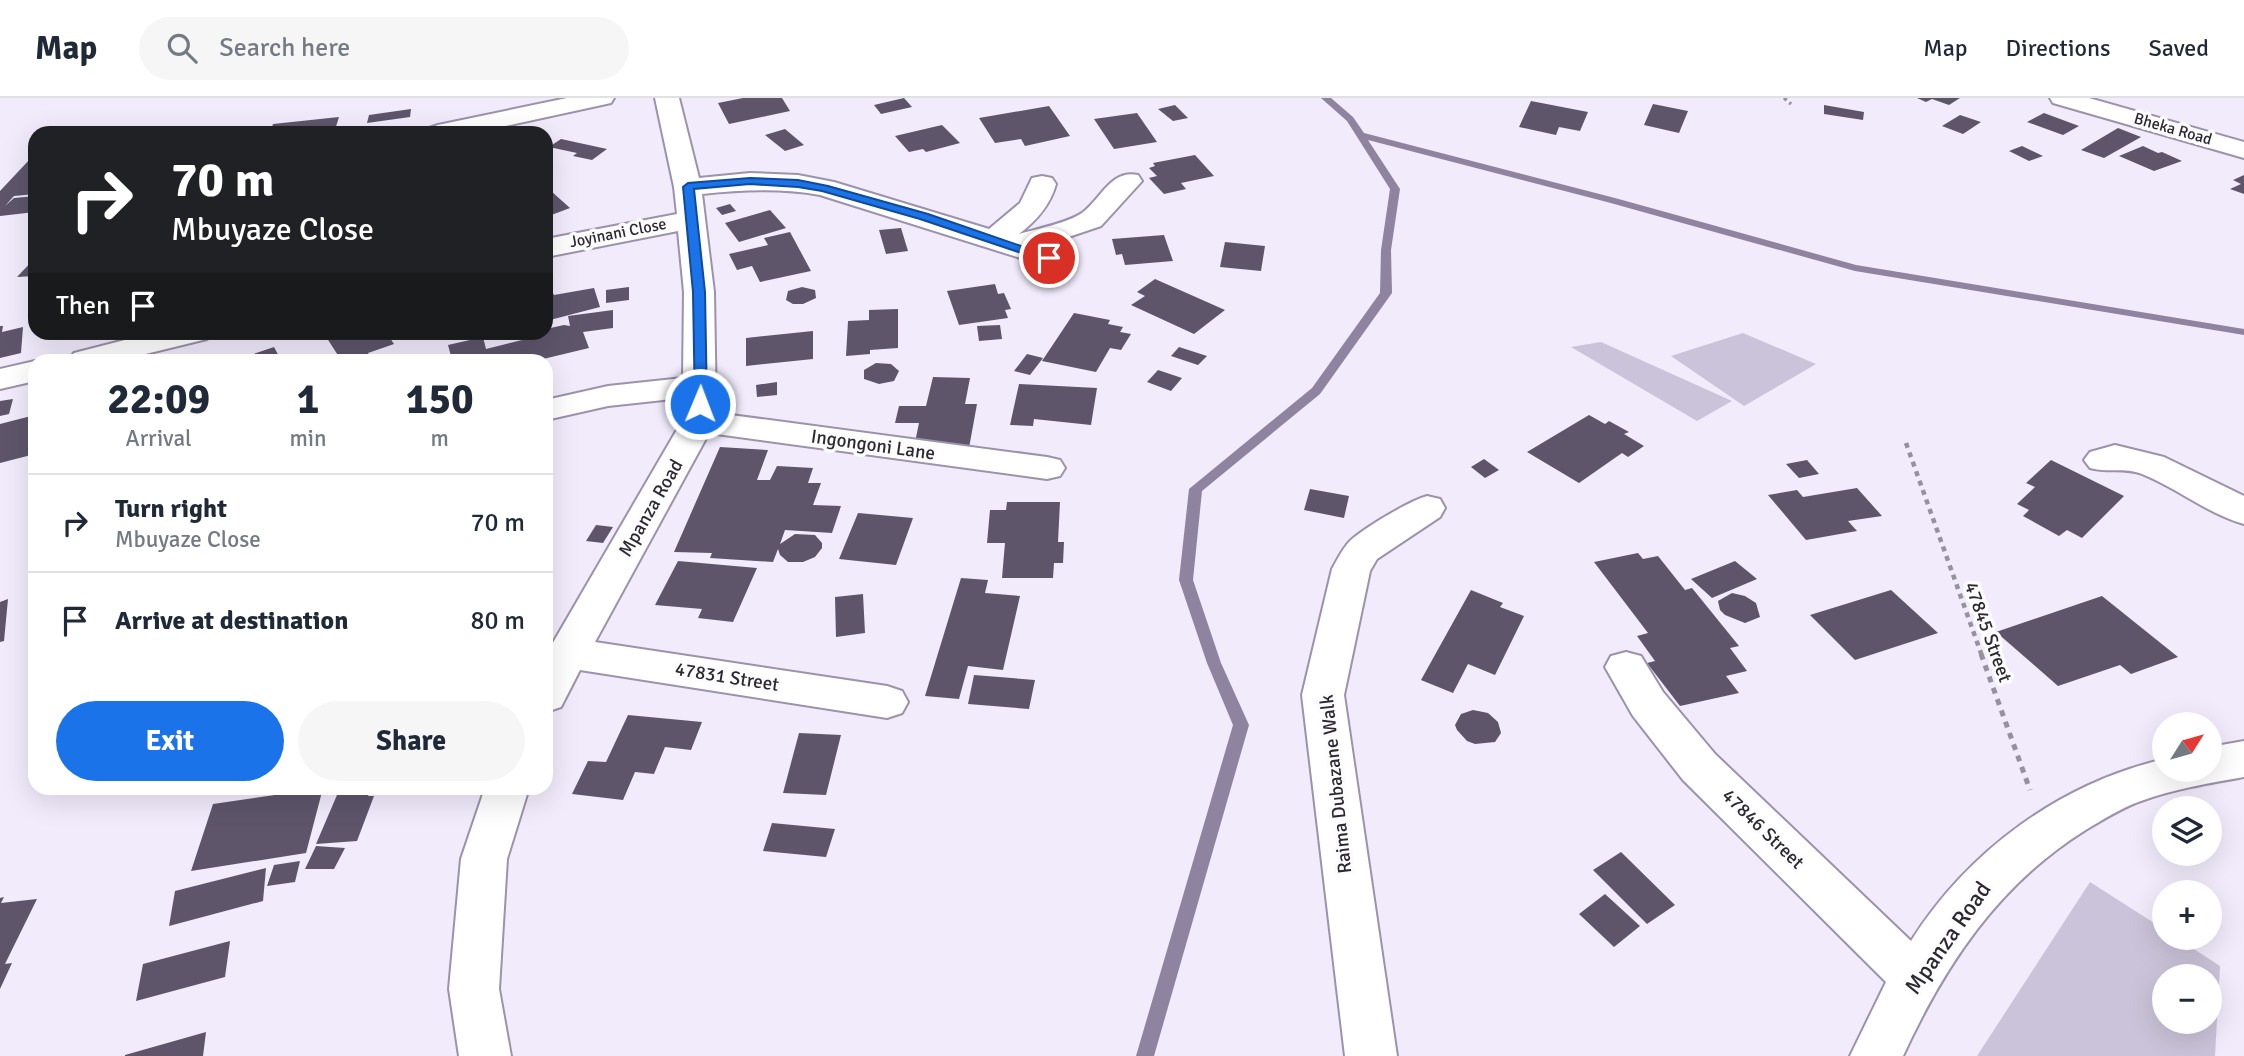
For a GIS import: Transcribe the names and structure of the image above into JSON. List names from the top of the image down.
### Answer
{
  "streets": {
    "street": [
      "Bheka Road",
      "Joyinani Close",
      "Ingongoni Lane",
      "Mpanza Road",
      "47831 Street",
      "Raima Dubazane Walk",
      "47846 Street"
    ],
    "path": ["47845 Street"]
  },
  "crossings": [
    ["Joyinani Close", "Mpanza Road"],
    ["Ingongoni Lane", "Mpanza Road"],
    ["Mpanza Road", "47845 Street"],
    ["Mpanza Road", "47831 Street"],
    ["Mpanza Road", "47846 Street"]
  ],
  "north": "top right",
  "page": {
    "header": "Map",
    "search": "Search here",
    "nav": ["Map", "Directions", "Saved"],
    "turn": ["70 m", "Mbuyaze Close"],
    "then": "Then",
    "eta": [
      "22:09",
      "Arrival",
      "1",
      "min",
      "150",
      "m"
    ],
    "list": [
      {
        "name": "Turn right",
        "note": "Mbuyaze Close",
        "value": "70 m"
      },
      {
        "name": "Arrive at destination",
        "value": "80 m"
      }
    ],
    "buttons": ["Exit", "Share"],
    "map_buttons": ["+", "−"]
  }
}
